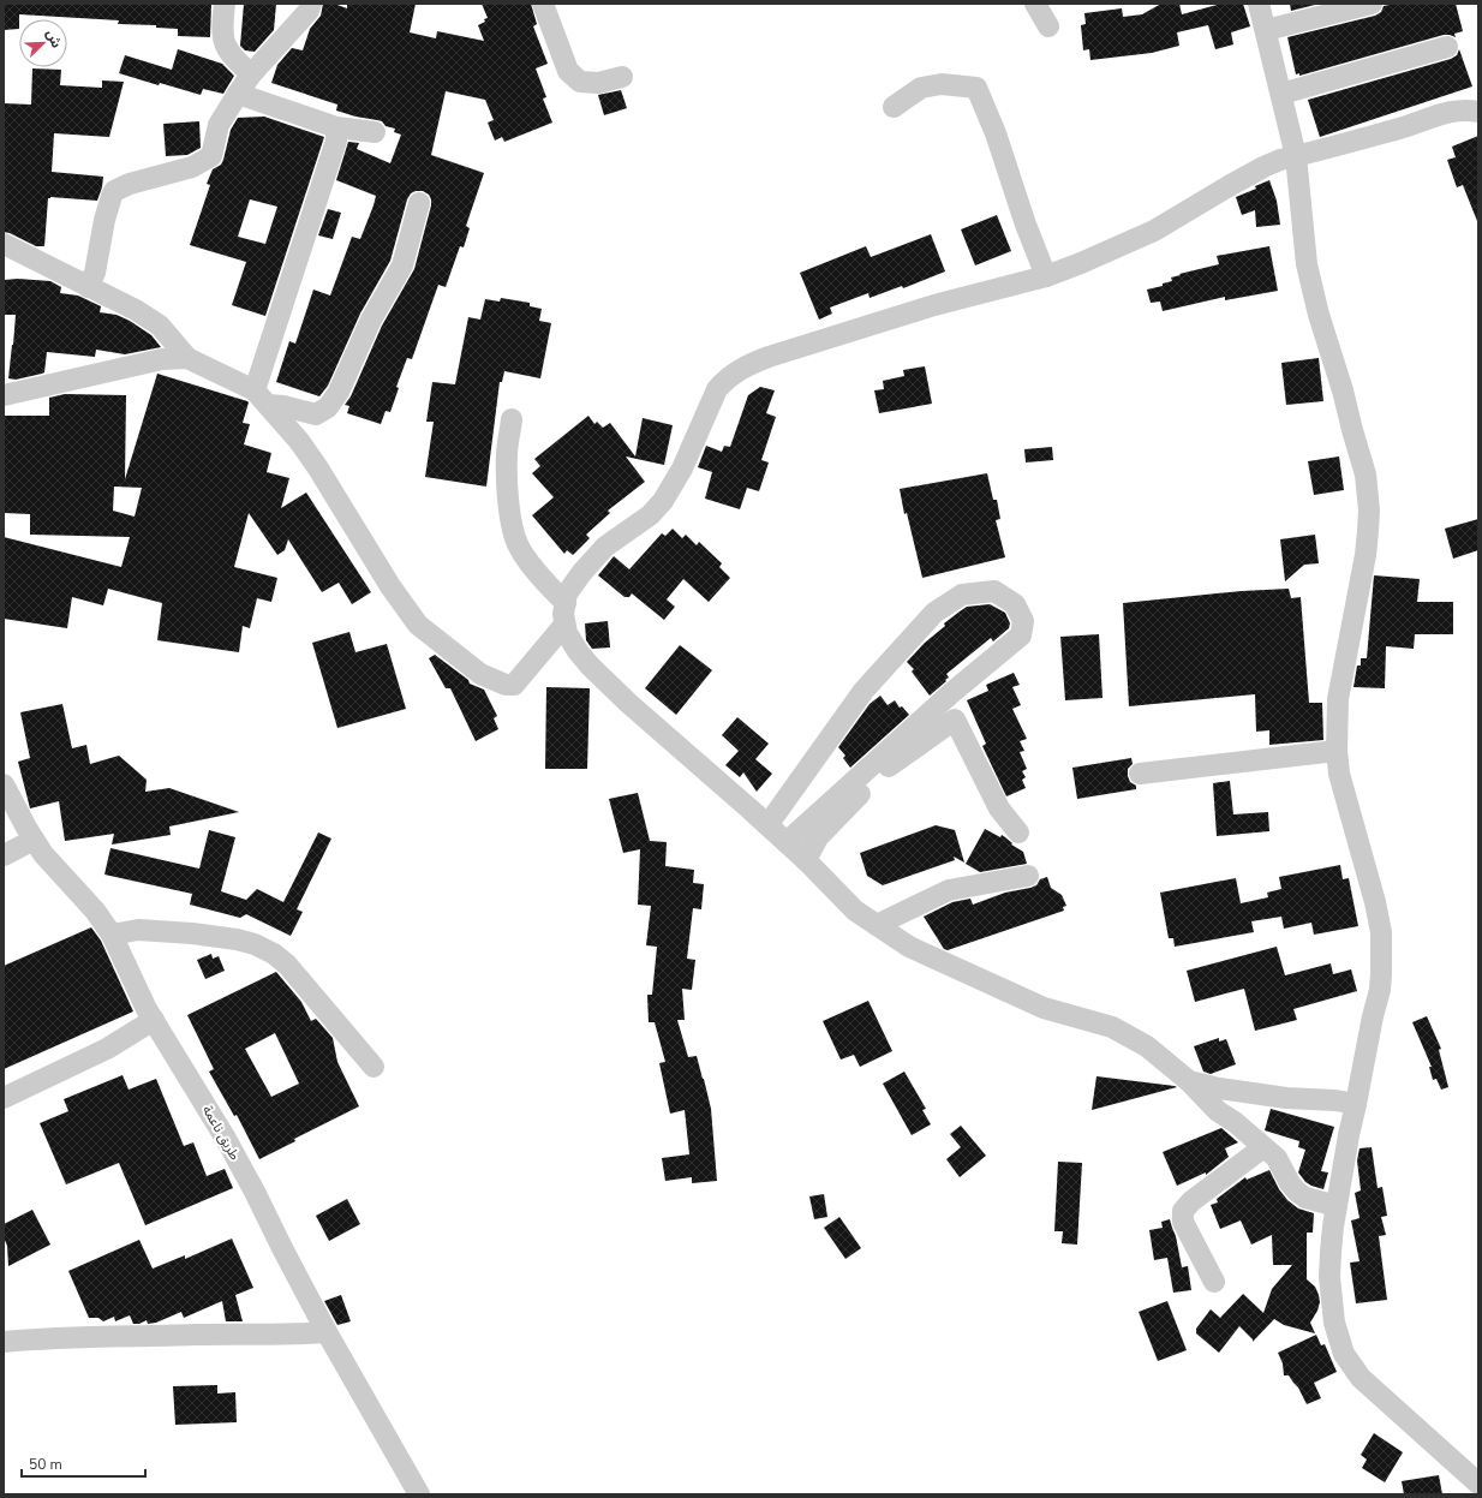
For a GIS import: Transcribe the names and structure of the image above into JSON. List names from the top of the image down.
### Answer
{
  "streets": {
    "street": ["طريق ناعمة"]
  },
  "scale_bar": "50 m",
  "north": "top right"
}
